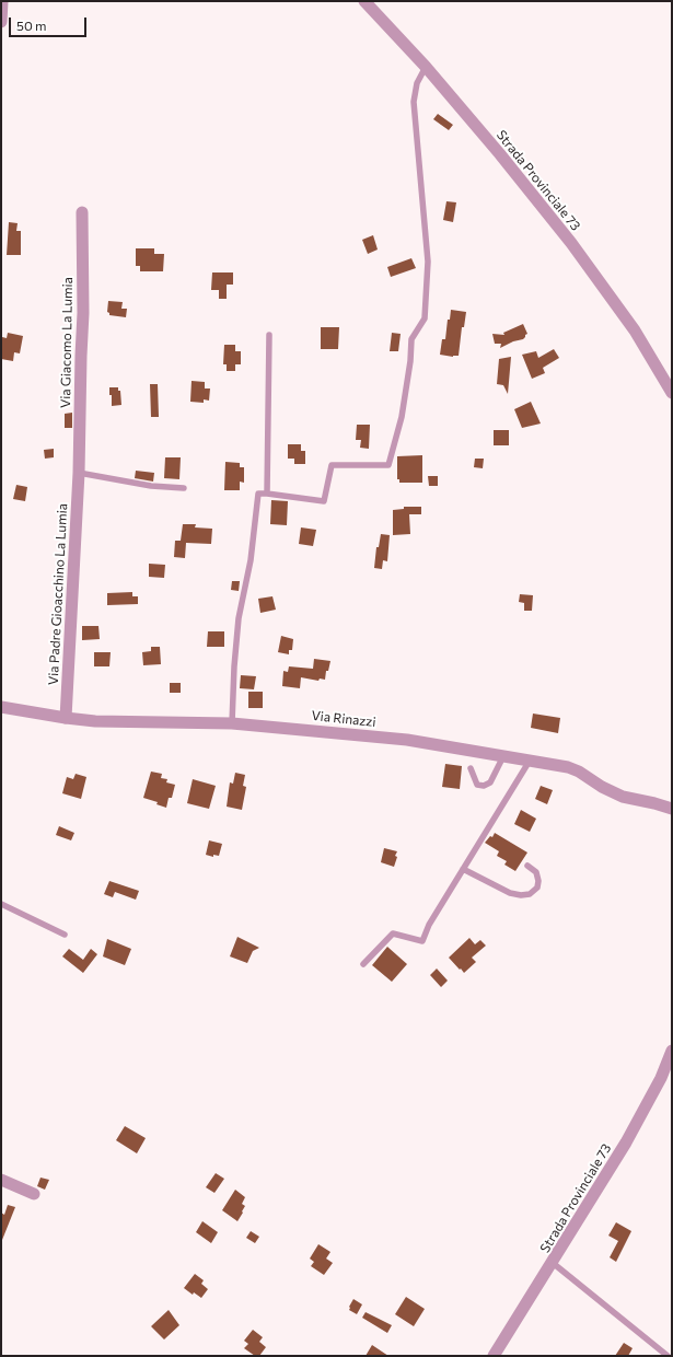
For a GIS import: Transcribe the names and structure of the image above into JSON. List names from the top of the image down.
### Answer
{
  "streets": {
    "street": [
      "Strada Provinciale 73",
      "Via Giacomo La Lumia",
      "Via Padre Gioacchino La Lumia",
      "Via Rinazzi"
    ]
  },
  "crossings": [
    ["Via Giacomo La Lumia", "Via Padre Gioacchino La Lumia"],
    ["Via Padre Gioacchino La Lumia", "Via Rinazzi"]
  ],
  "scale_bar": "50 m"
}
